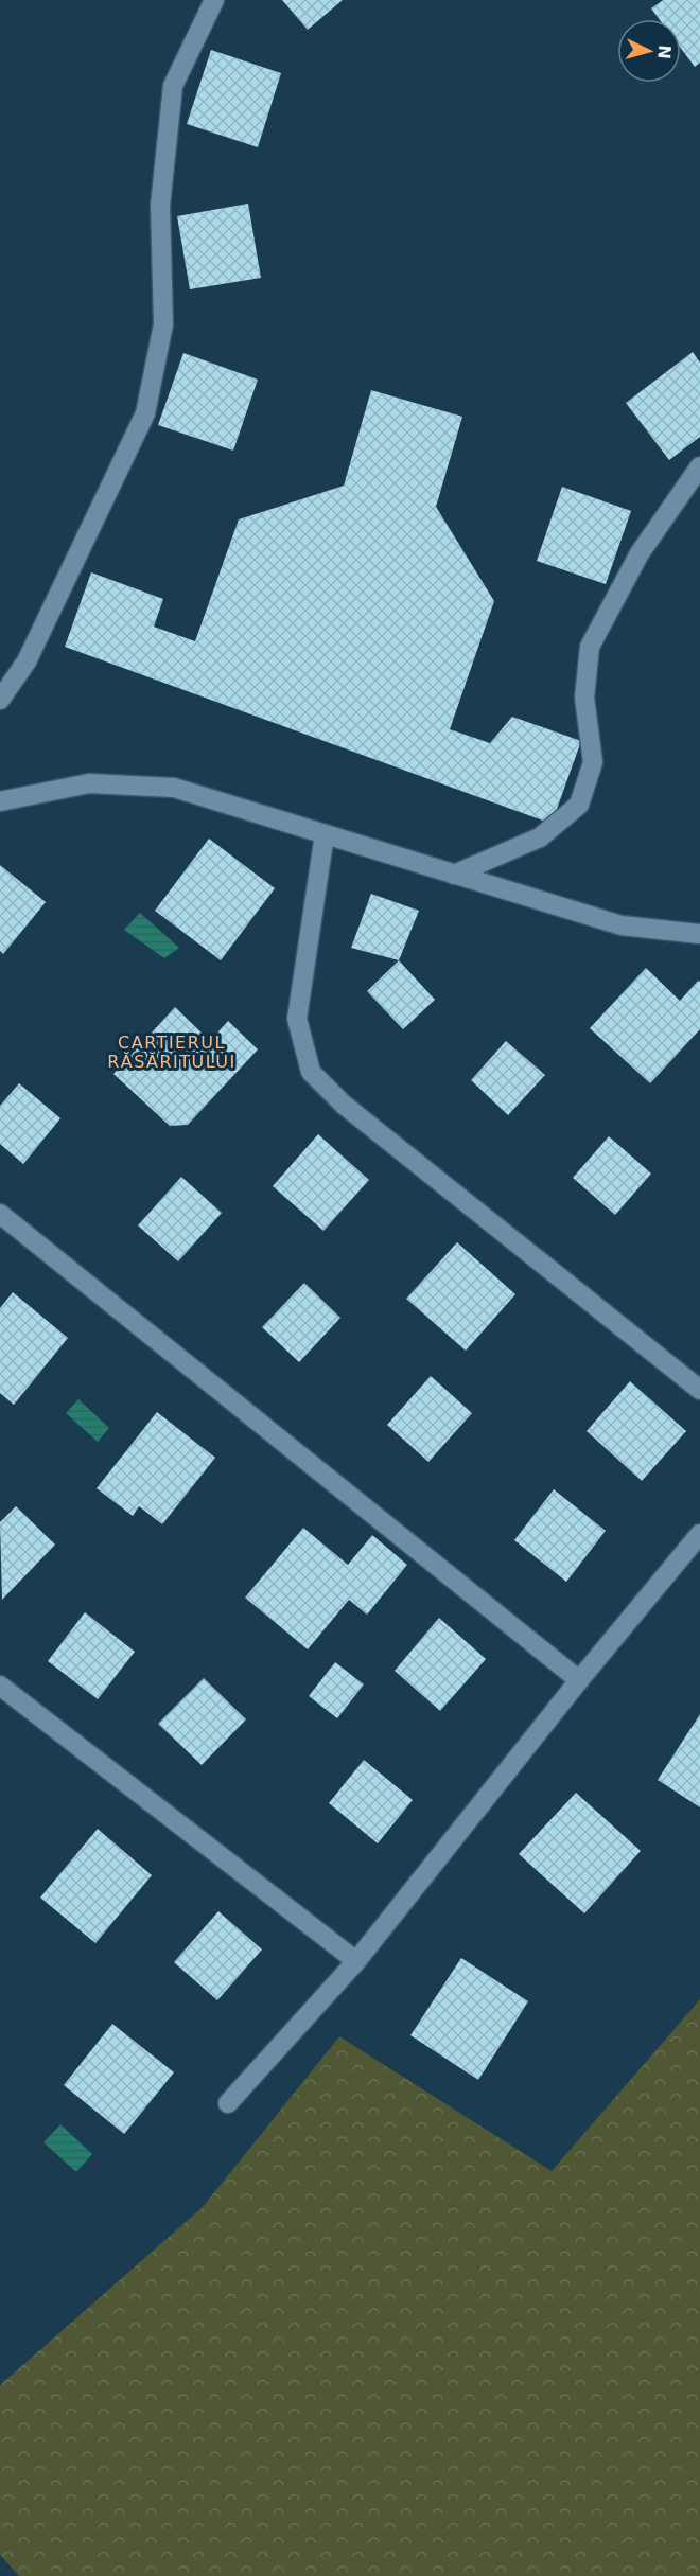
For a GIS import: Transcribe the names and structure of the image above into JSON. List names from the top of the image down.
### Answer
{
  "districts": ["CARTIERUL RĂSĂRITULUI"],
  "north": "right"
}
